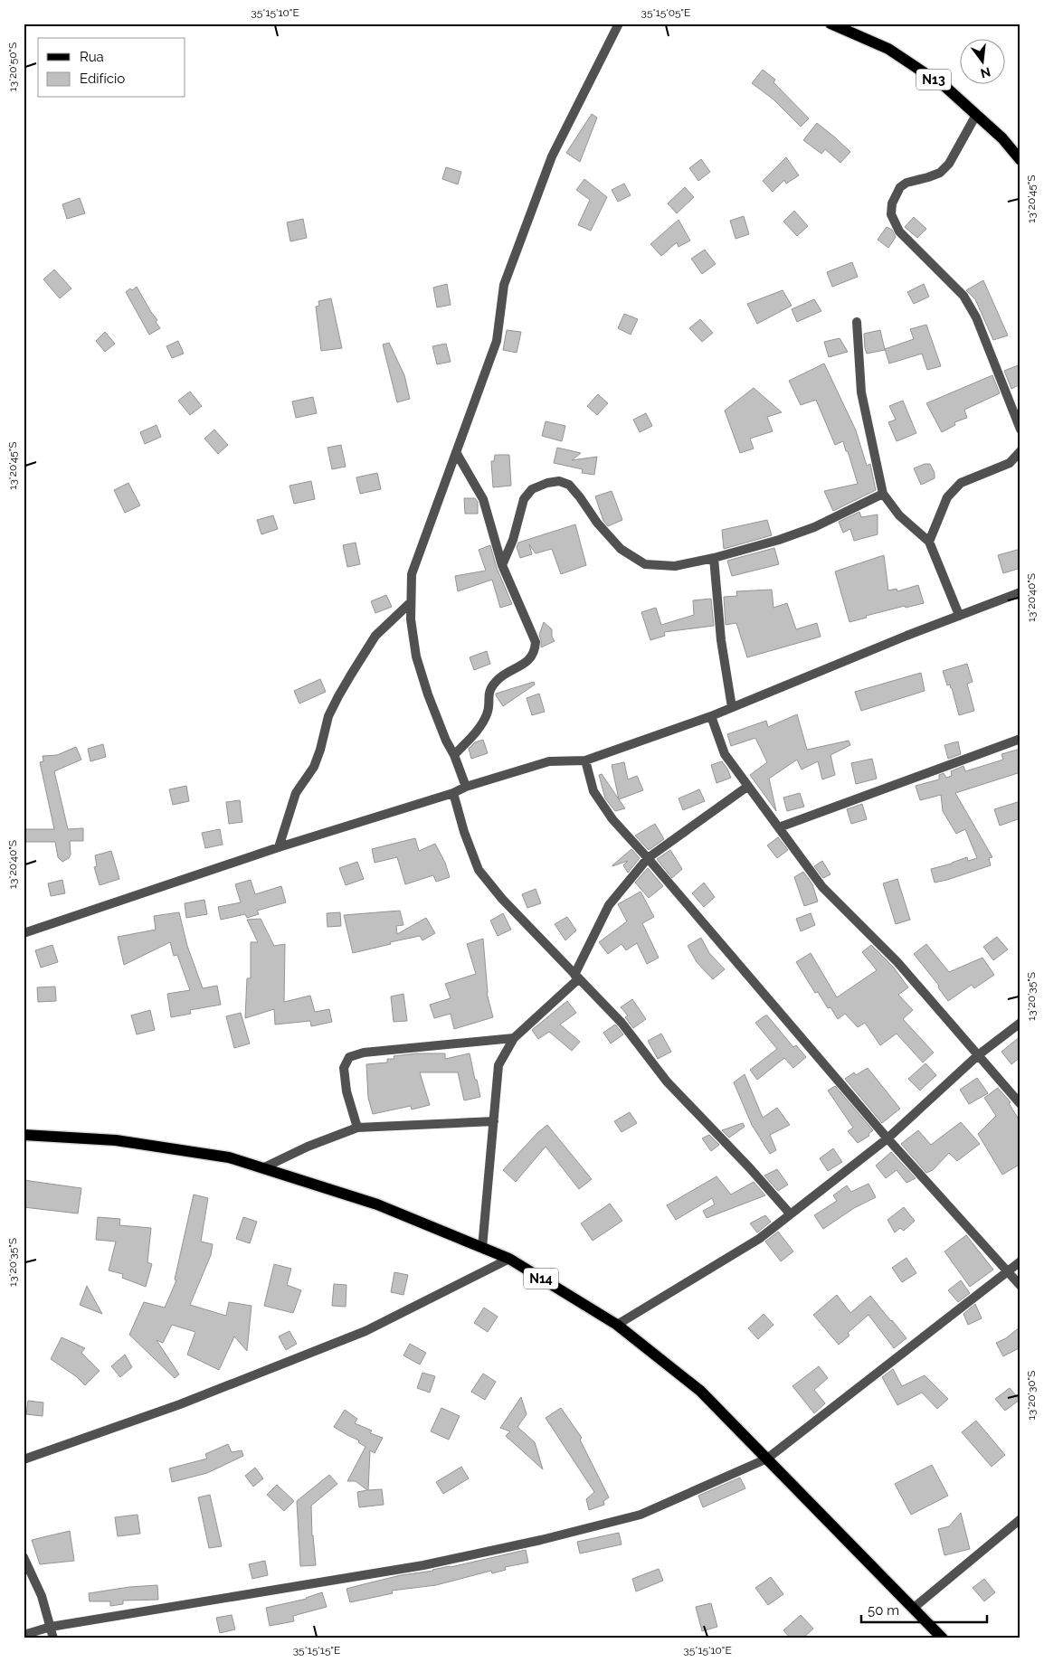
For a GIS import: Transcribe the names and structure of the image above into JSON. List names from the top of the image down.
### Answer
{
  "streets": {
    "main road": ["N13", "N14"]
  },
  "legend": ["Rua", "Edifício"],
  "scale_bar": "50 m",
  "north": "bottom",
  "coordinates": [
    "35°15'10\"E",
    "35°15'05\"E",
    "13°20'50\"S",
    "13°20'45\"S",
    "13°20'40\"S",
    "13°20'35\"S",
    "13°20'30\"S",
    "35°15'15\"E"
  ]
}
